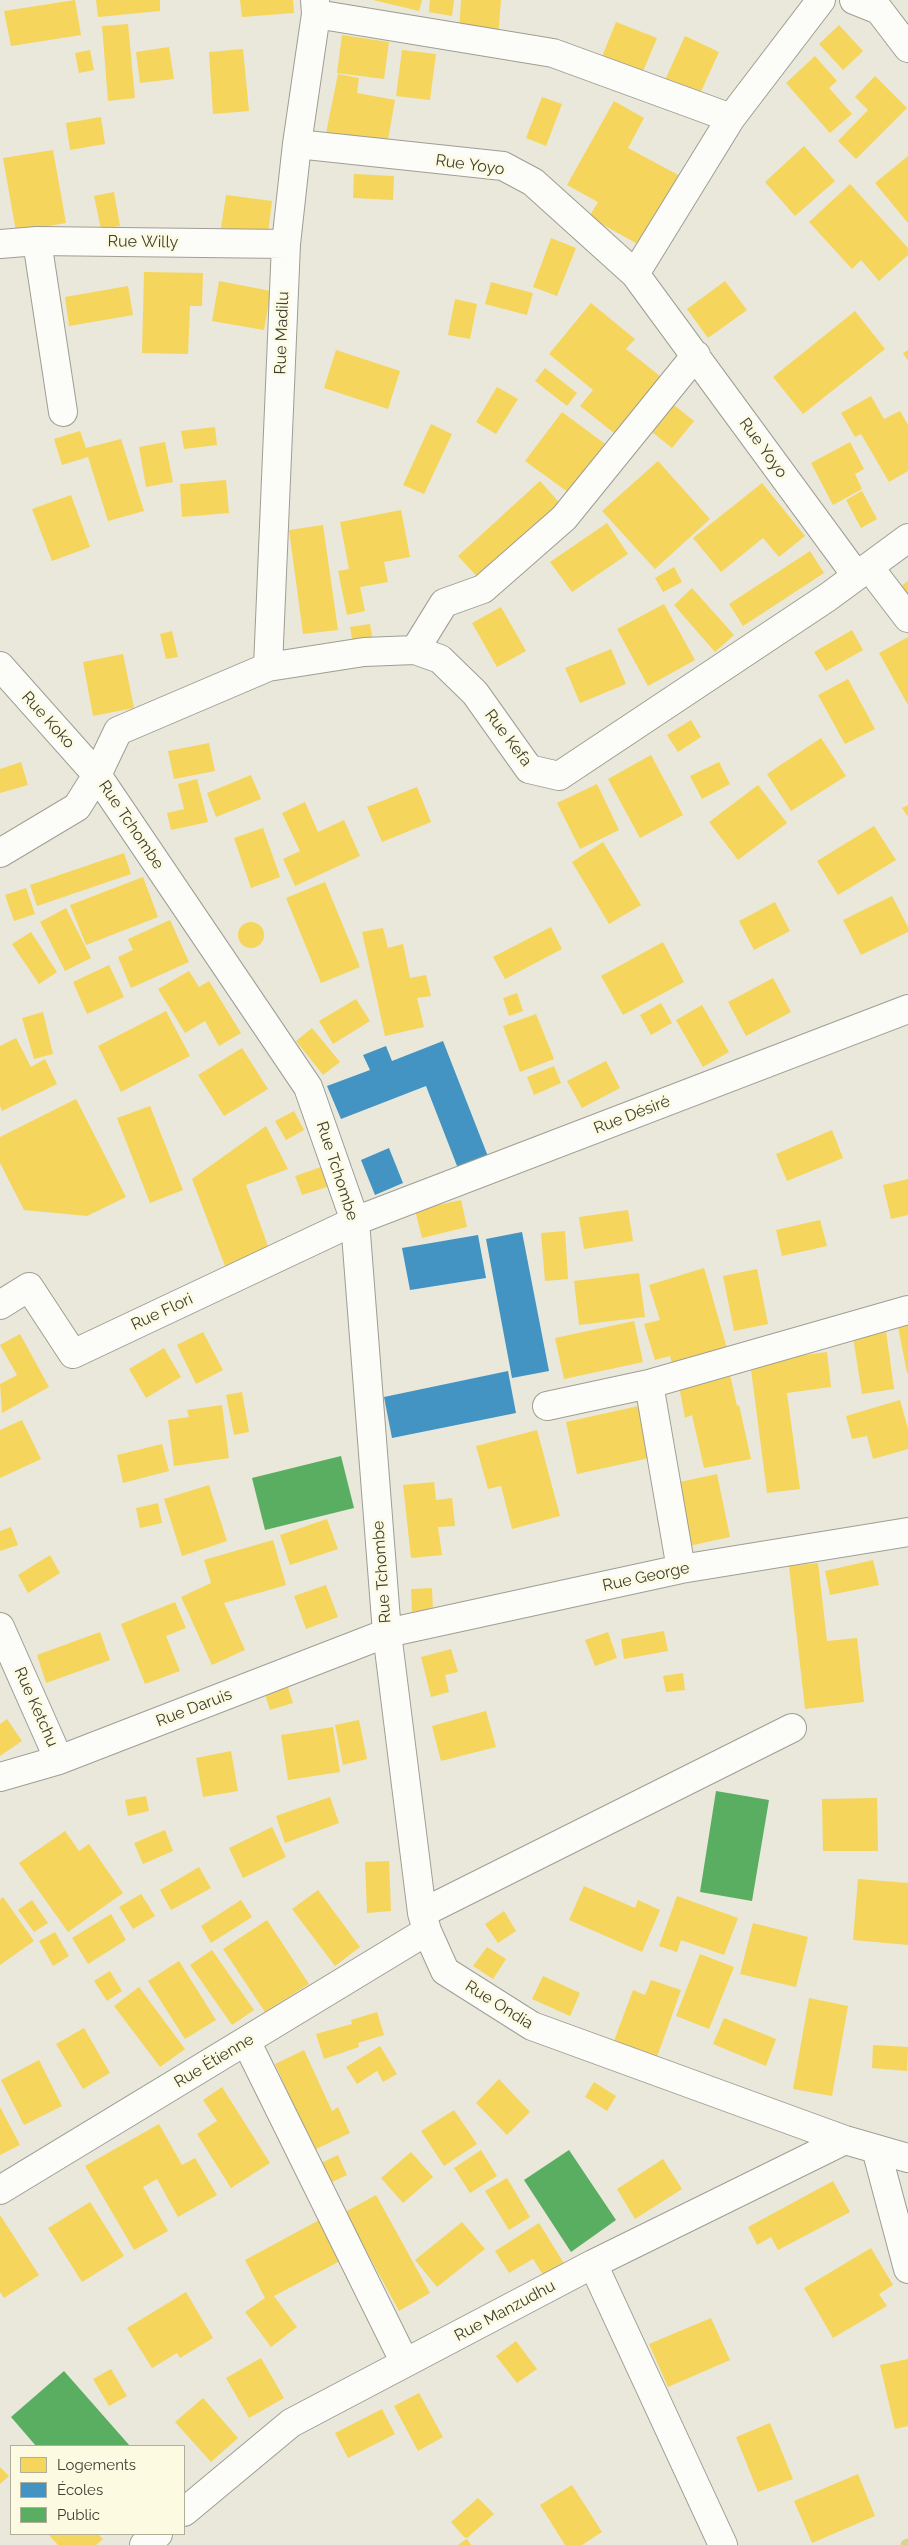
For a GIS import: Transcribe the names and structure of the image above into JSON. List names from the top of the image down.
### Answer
{
  "streets": {
    "street": [
      "Rue Yoyo",
      "Rue Willy",
      "Rue Madilu",
      "Rue Koko",
      "Rue Kefa",
      "Rue Tchombe",
      "Rue Désiré",
      "Rue Flori",
      "Rue George",
      "Rue Ketchu",
      "Rue Daruis",
      "Rue Ondia",
      "Rue Étienne",
      "Rue Manzudhu"
    ]
  },
  "crossings": [
    ["Rue Yoyo", "Rue Madilu"],
    ["Rue Yoyo", "Rue Kefa"],
    ["Rue Willy", "Rue Madilu"],
    ["Rue Madilu", "Rue Kefa"],
    ["Rue Koko", "Rue Kefa"],
    ["Rue Koko", "Rue Tchombe"],
    ["Rue Kefa", "Rue Tchombe"],
    ["Rue Tchombe", "Rue Désiré"],
    ["Rue Tchombe", "Rue Flori"],
    ["Rue Tchombe", "Rue George"],
    ["Rue Tchombe", "Rue Daruis"],
    ["Rue Tchombe", "Rue Ondia"],
    ["Rue Désiré", "Rue Flori"],
    ["Rue George", "Rue Daruis"],
    ["Rue George", "Rue Ondia"],
    ["Rue Ketchu", "Rue Daruis"],
    ["Rue Daruis", "Rue Ondia"],
    ["Rue Ondia", "Rue Étienne"],
    ["Rue Ondia", "Rue Manzudhu"]
  ],
  "legend": ["Logements", "Écoles", "Public"]
}
